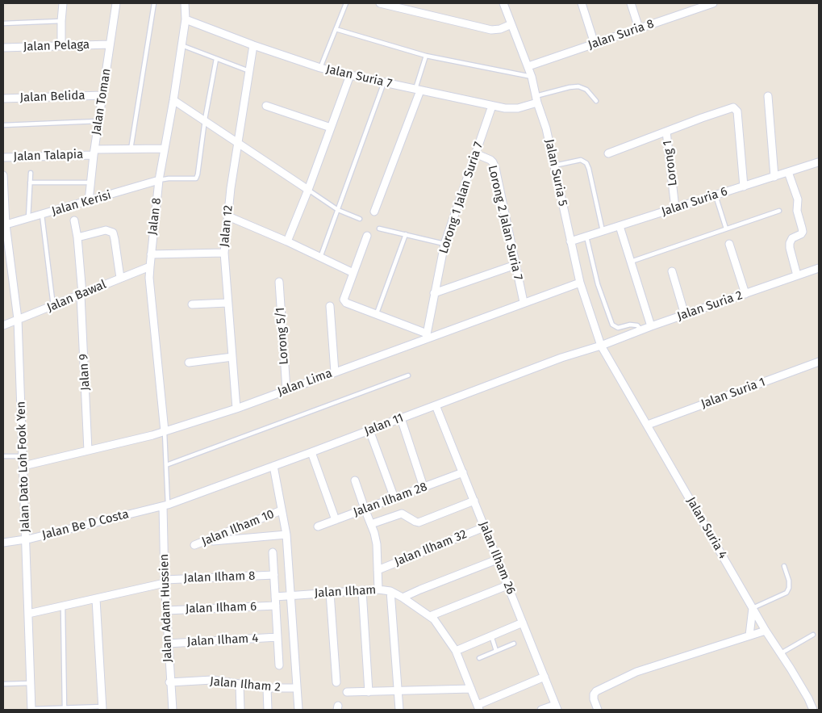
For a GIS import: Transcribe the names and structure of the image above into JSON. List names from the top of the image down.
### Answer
{
  "streets": {
    "street": [
      "Jalan Suria 8",
      "Jalan Pelaga",
      "Jalan Suria 7",
      "Jalan Belida",
      "Jalan Toman",
      "Jalan Talapia",
      "Lorong 1",
      "Jalan Suria 5",
      "Lorong 1 Jalan Suria 7",
      "Jalan Suria 6",
      "Jalan Kerisi",
      "Jalan 8",
      "Lorong 2 Jalan Suria 7",
      "Jalan 12",
      "Jalan Bawal",
      "Jalan Suria 2",
      "Lorong 5/1",
      "Jalan 9",
      "Jalan Lima",
      "Jalan Suria 1",
      "Jalan 11",
      "Jalan Dato Loh Fook Yen",
      "Jalan Ilham 28",
      "Jalan Be D Costa",
      "Jalan Ilham 10",
      "Jalan Suria 4",
      "Jalan Ilham 32",
      "Jalan Ilham 26",
      "Jalan Ilham 8",
      "Jalan Ilham",
      "Jalan Adam Hussien",
      "Jalan Ilham 6",
      "Jalan Ilham 4",
      "Jalan Ilham 2"
    ]
  },
  "crossings": [
    ["Jalan Suria 8", "Jalan Suria 5"],
    ["Jalan Pelaga", "Jalan Toman"],
    ["Jalan Suria 7", "Jalan Suria 5"],
    ["Jalan Suria 7", "Lorong 1 Jalan Suria 7"],
    ["Jalan Suria 7", "Jalan 8"],
    ["Jalan Suria 7", "Jalan 12"],
    ["Jalan Belida", "Jalan Toman"],
    ["Jalan Toman", "Jalan Talapia"],
    ["Jalan Toman", "Jalan Kerisi"],
    ["Jalan Talapia", "Jalan 8"],
    ["Lorong 1", "Jalan Suria 6"],
    ["Jalan Suria 5", "Jalan Suria 6"],
    ["Jalan Suria 5", "Jalan Suria 2"],
    ["Jalan Suria 5", "Jalan Lima"],
    ["Jalan Suria 5", "Jalan 11"],
    ["Jalan Suria 5", "Jalan Suria 4"],
    ["Lorong 1 Jalan Suria 7", "Lorong 2 Jalan Suria 7"],
    ["Lorong 1 Jalan Suria 7", "Jalan Lima"],
    ["Jalan Kerisi", "Jalan 8"],
    ["Jalan Kerisi", "Jalan Dato Loh Fook Yen"],
    ["Jalan 8", "Jalan Bawal"],
    ["Jalan 8", "Jalan Lima"],
    ["Lorong 2 Jalan Suria 7", "Jalan Lima"],
    ["Jalan 12", "Jalan Lima"],
    ["Jalan Bawal", "Jalan 9"],
    ["Jalan Bawal", "Jalan Dato Loh Fook Yen"],
    ["Jalan Suria 2", "Jalan 11"],
    ["Jalan Suria 2", "Jalan Suria 4"],
    ["Lorong 5/1", "Jalan Lima"],
    ["Jalan 9", "Jalan Lima"],
    ["Jalan Lima", "Jalan Dato Loh Fook Yen"],
    ["Jalan Suria 1", "Jalan Suria 4"],
    ["Jalan 11", "Jalan Be D Costa"],
    ["Jalan 11", "Jalan Suria 4"],
    ["Jalan 11", "Jalan Ilham 26"],
    ["Jalan 11", "Jalan Adam Hussien"],
    ["Jalan Dato Loh Fook Yen", "Jalan Be D Costa"],
    ["Jalan Dato Loh Fook Yen", "Jalan Ilham 8"],
    ["Jalan Ilham 28", "Jalan Ilham 26"],
    ["Jalan Be D Costa", "Jalan Adam Hussien"],
    ["Jalan Ilham 32", "Jalan Ilham 26"],
    ["Jalan Ilham 8", "Jalan Adam Hussien"],
    ["Jalan Adam Hussien", "Jalan Ilham 6"],
    ["Jalan Adam Hussien", "Jalan Ilham 4"],
    ["Jalan Adam Hussien", "Jalan Ilham 2"]
  ]
}
